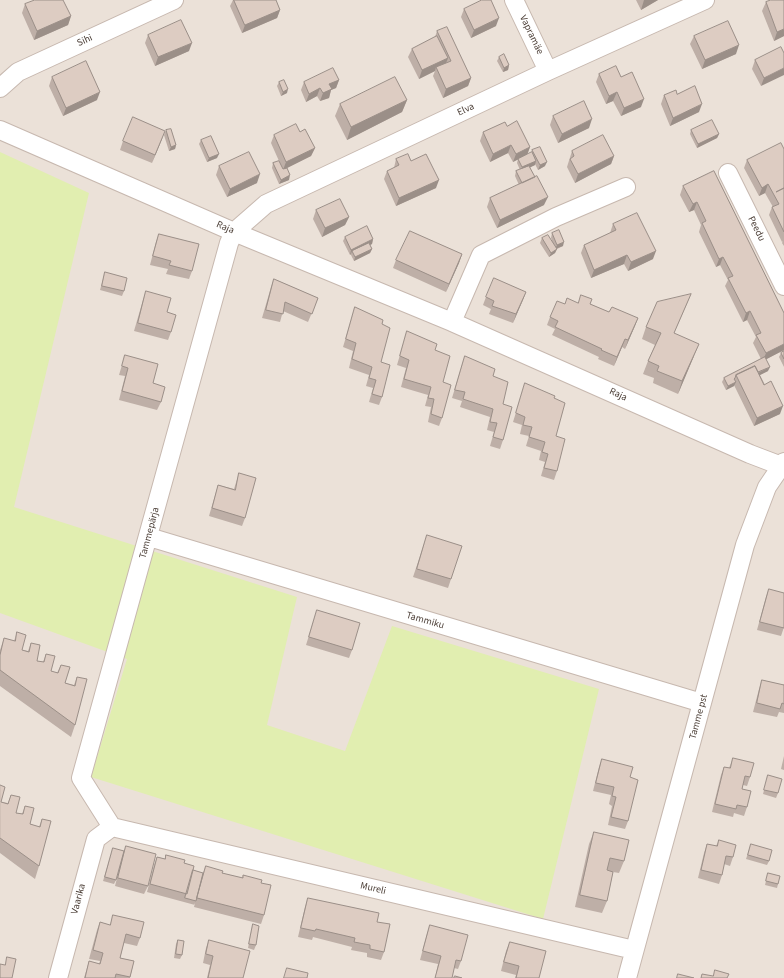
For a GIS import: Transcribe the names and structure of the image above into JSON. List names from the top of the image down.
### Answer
{
  "streets": {
    "street": [
      "Vapramäe",
      "Sihi",
      "Elva",
      "Raja",
      "Peedu",
      "Tammepärja",
      "Tammiku",
      "Tamme pst",
      "Mureli",
      "Vaarika"
    ]
  },
  "crossings": [
    ["Vapramäe", "Elva"],
    ["Elva", "Raja"],
    ["Elva", "Tammepärja"],
    ["Raja", "Tammepärja"],
    ["Raja", "Tamme pst"],
    ["Tammepärja", "Tammiku"],
    ["Tammepärja", "Mureli"],
    ["Tammepärja", "Vaarika"],
    ["Tammiku", "Tamme pst"],
    ["Tamme pst", "Mureli"],
    ["Mureli", "Vaarika"]
  ]
}
